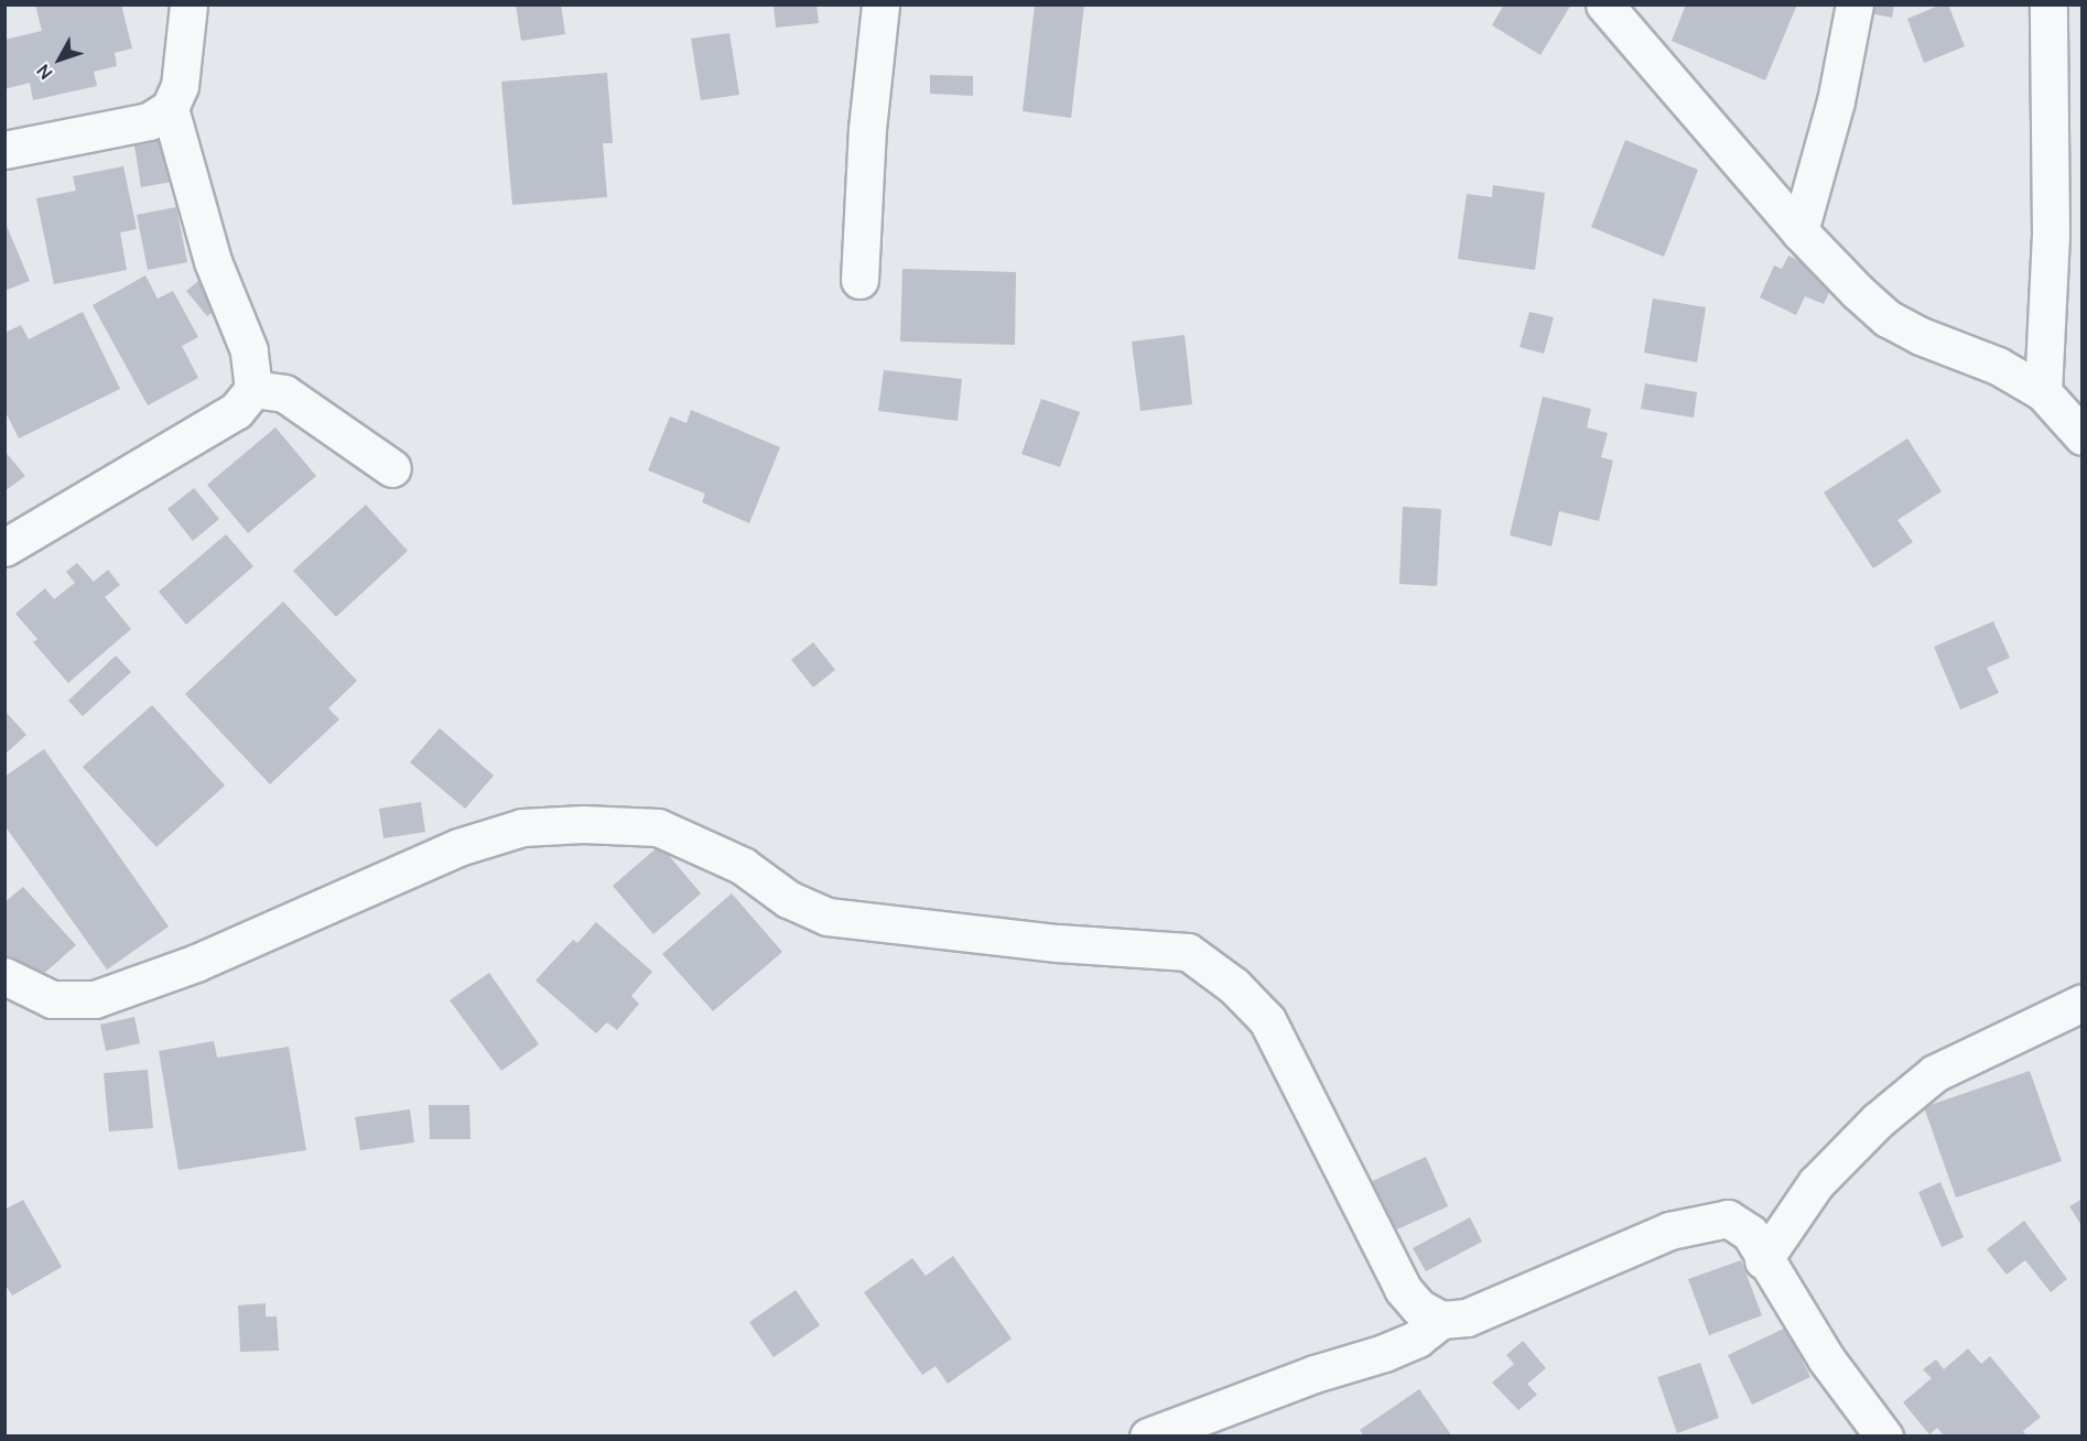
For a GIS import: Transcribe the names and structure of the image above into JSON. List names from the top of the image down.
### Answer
{
  "north": "bottom left"
}
